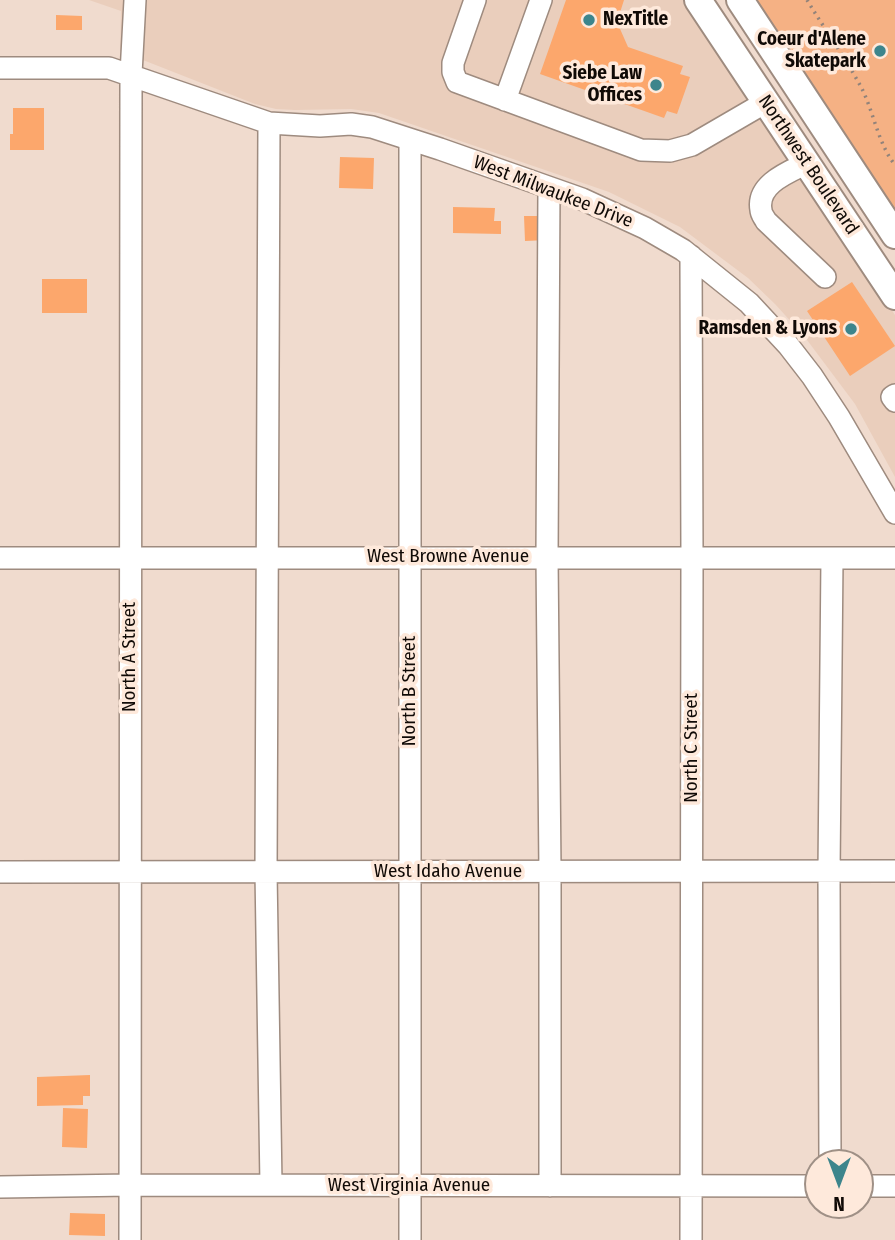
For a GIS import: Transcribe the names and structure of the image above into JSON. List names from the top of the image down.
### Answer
{
  "streets": {
    "main road": ["Northwest Boulevard"],
    "street": [
      "West Milwaukee Drive",
      "West Browne Avenue",
      "North A Street",
      "North B Street",
      "North C Street",
      "West Idaho Avenue",
      "West Virginia Avenue"
    ]
  },
  "crossings": [
    ["West Milwaukee Drive", "North A Street"],
    ["West Milwaukee Drive", "North B Street"],
    ["West Milwaukee Drive", "North C Street"],
    ["West Browne Avenue", "North A Street"],
    ["West Browne Avenue", "North B Street"],
    ["West Browne Avenue", "North C Street"],
    ["North A Street", "West Idaho Avenue"],
    ["North A Street", "West Virginia Avenue"],
    ["North B Street", "West Idaho Avenue"],
    ["North B Street", "West Virginia Avenue"],
    ["North C Street", "West Idaho Avenue"],
    ["North C Street", "West Virginia Avenue"]
  ],
  "places": [
    "NexTitle",
    "Coeur d'Alene Skatepark",
    "Siebe Law Offices",
    "Ramsden & Lyons"
  ],
  "north": "bottom"
}
